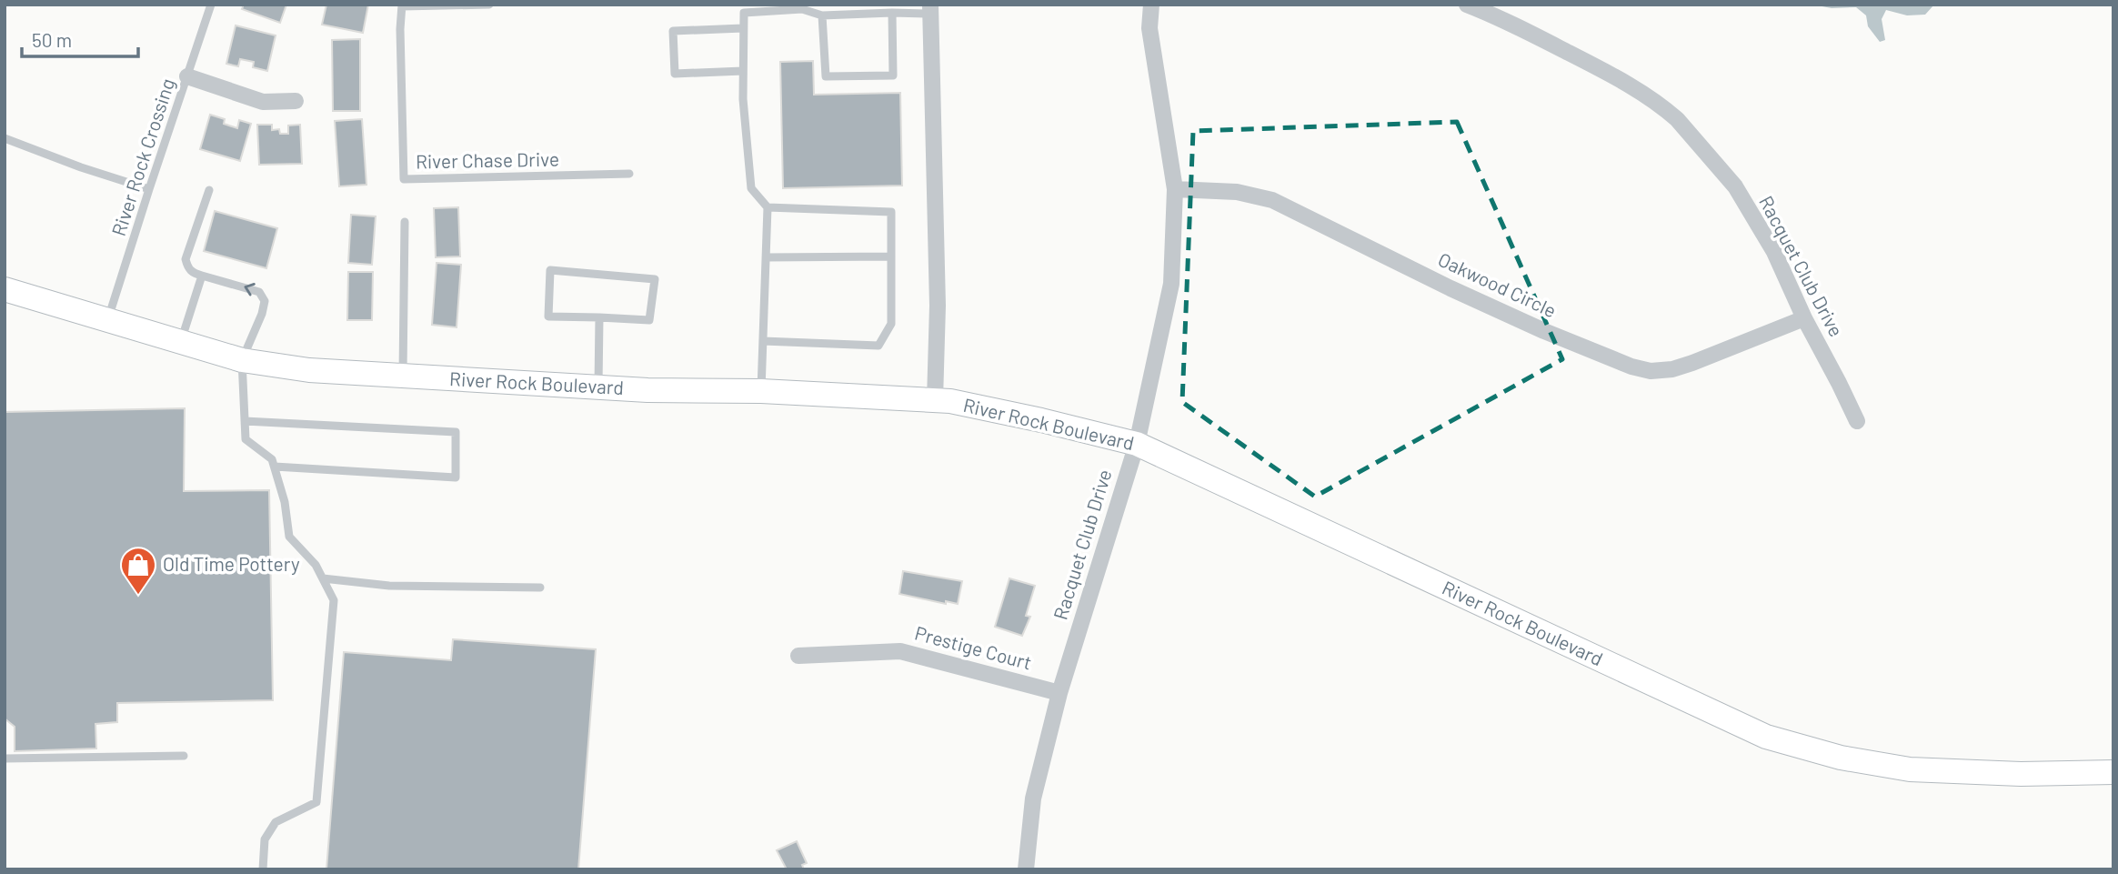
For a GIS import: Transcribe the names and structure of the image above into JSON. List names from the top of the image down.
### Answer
{
  "streets": {
    "street": [
      "Racquet Club Drive",
      "Oakwood Circle",
      "River Rock Boulevard",
      "Prestige Court"
    ],
    "lane": ["River Rock Crossing", "River Chase Drive"]
  },
  "crossings": [
    ["River Rock Crossing", "River Rock Boulevard"],
    ["Racquet Club Drive", "Oakwood Circle"],
    ["Racquet Club Drive", "River Rock Boulevard"],
    ["Racquet Club Drive", "Prestige Court"]
  ],
  "places": {
    "shop": ["Old Time Pottery"]
  },
  "scale_bar": "50 m"
}
